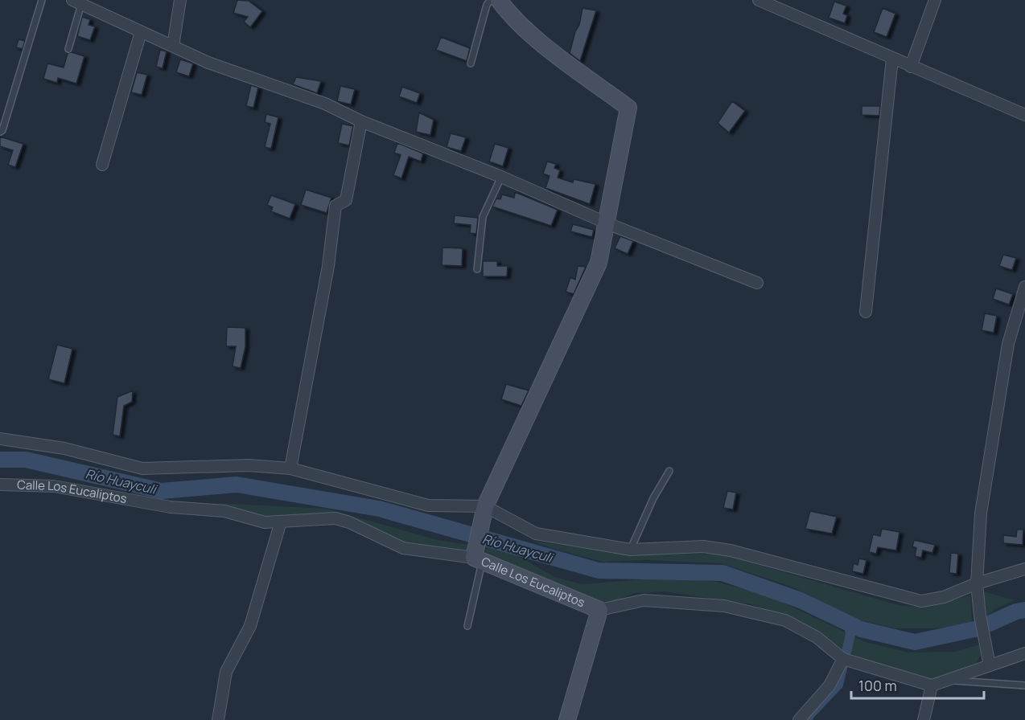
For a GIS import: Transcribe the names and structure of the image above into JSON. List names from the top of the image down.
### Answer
{
  "streets": {
    "street": ["Calle Los Eucaliptos"]
  },
  "water": ["Río Huayculi"],
  "scale_bar": "100 m"
}
